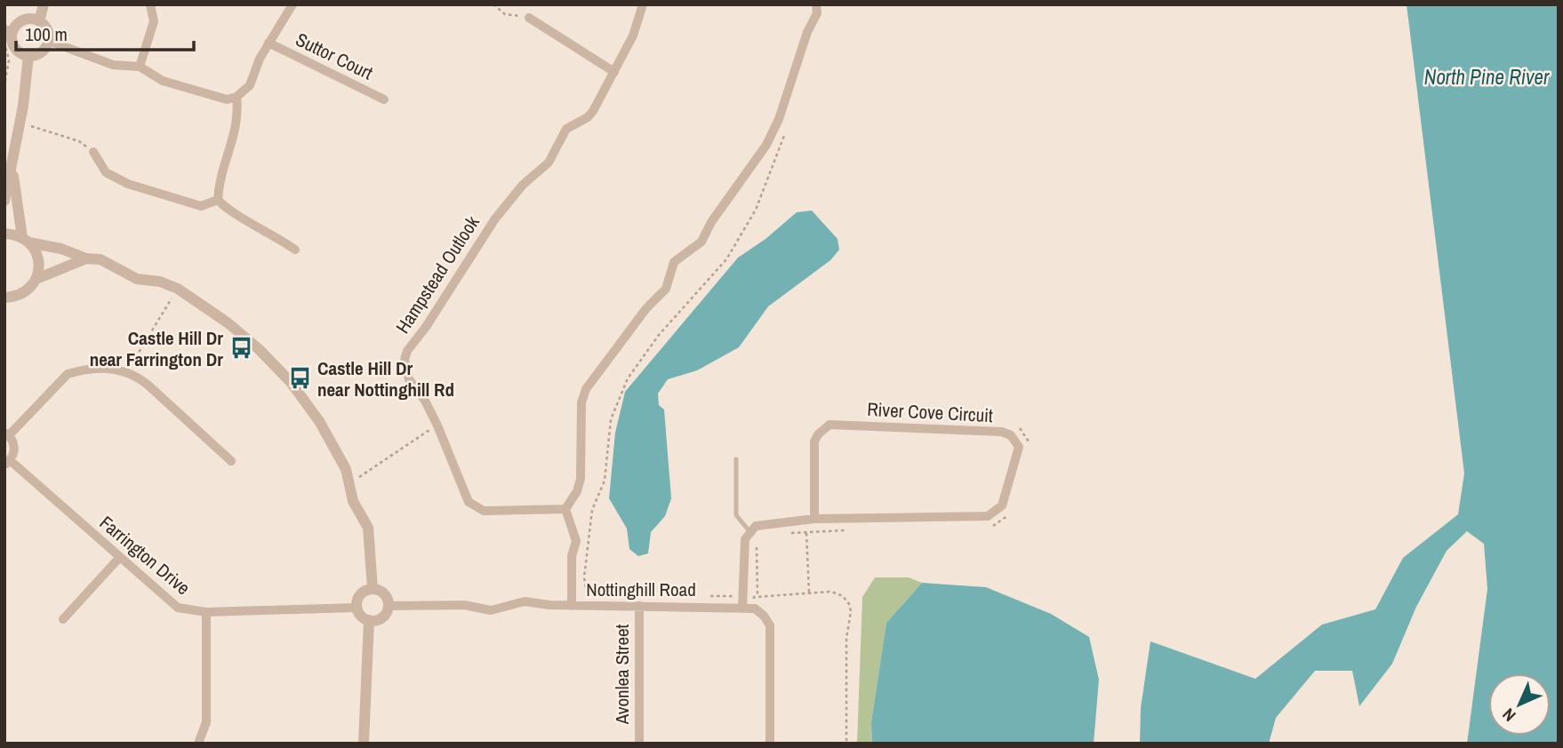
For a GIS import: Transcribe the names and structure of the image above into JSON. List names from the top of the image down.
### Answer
{
  "streets": {
    "street": [
      "Suttor Court",
      "Hampstead Outlook",
      "River Cove Circuit",
      "Farrington Drive",
      "Nottinghill Road",
      "Avonlea Street"
    ]
  },
  "crossings": [
    ["Farrington Drive", "Nottinghill Road"],
    ["Nottinghill Road", "Avonlea Street"]
  ],
  "water": ["North Pine River"],
  "places": {
    "bus stop": ["Castle Hill Dr near Farrington Dr", "Castle Hill Dr near Nottinghill Rd"]
  },
  "scale_bar": "100 m",
  "north": "bottom left"
}
